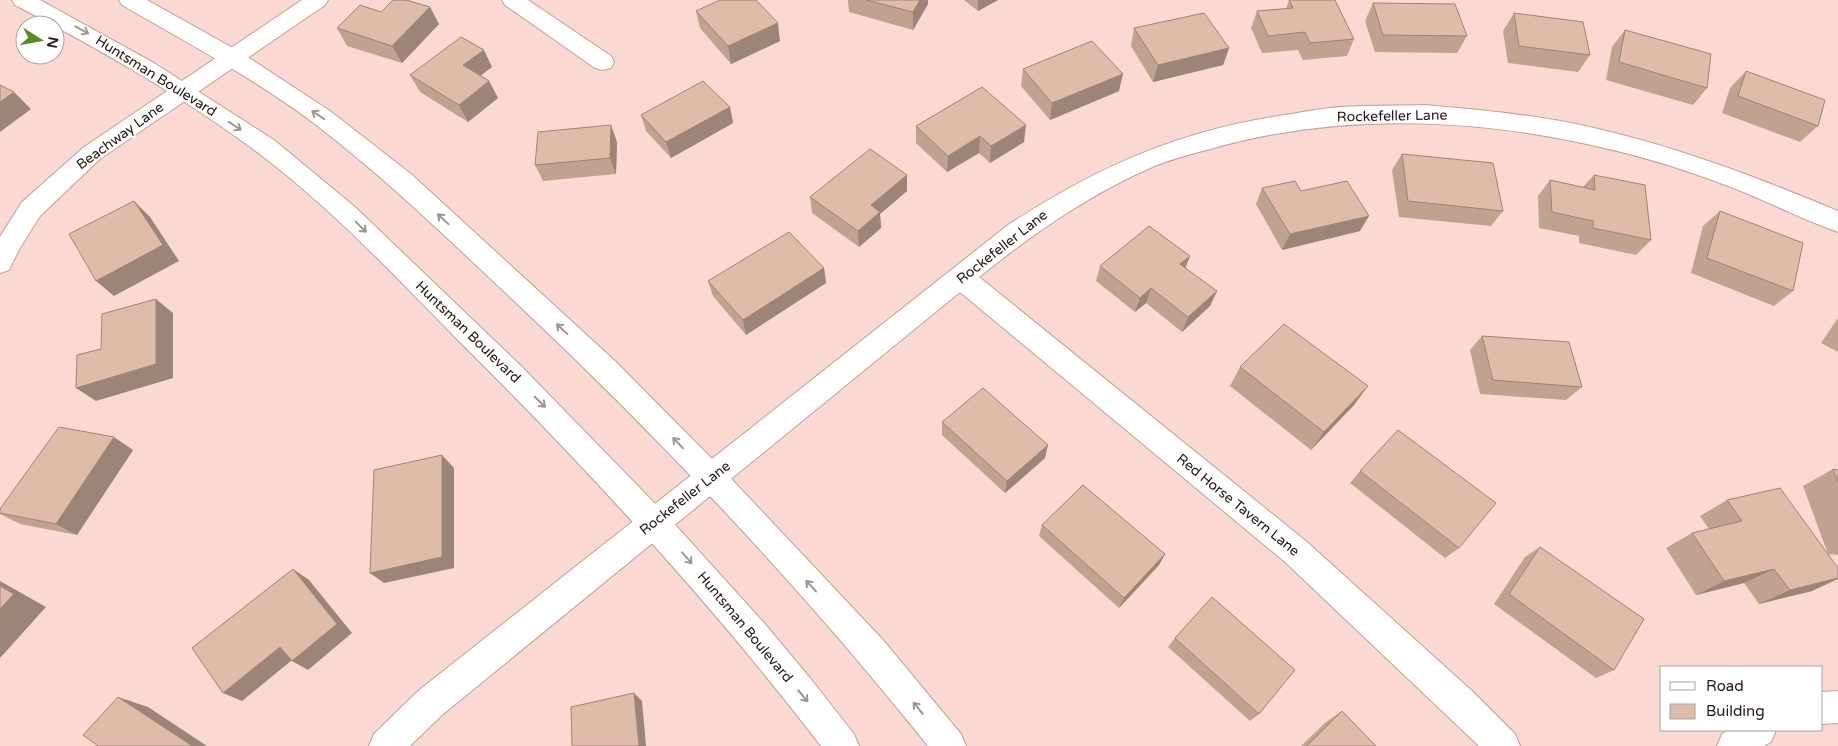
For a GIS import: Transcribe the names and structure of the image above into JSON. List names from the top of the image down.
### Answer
{
  "streets": {
    "street": [
      "Huntsman Boulevard",
      "Rockefeller Lane",
      "Beachway Lane",
      "Red Horse Tavern Lane"
    ]
  },
  "crossings": [
    ["Huntsman Boulevard", "Rockefeller Lane"],
    ["Huntsman Boulevard", "Beachway Lane"],
    ["Rockefeller Lane", "Red Horse Tavern Lane"]
  ],
  "legend": ["Road", "Building"],
  "north": "right"
}
